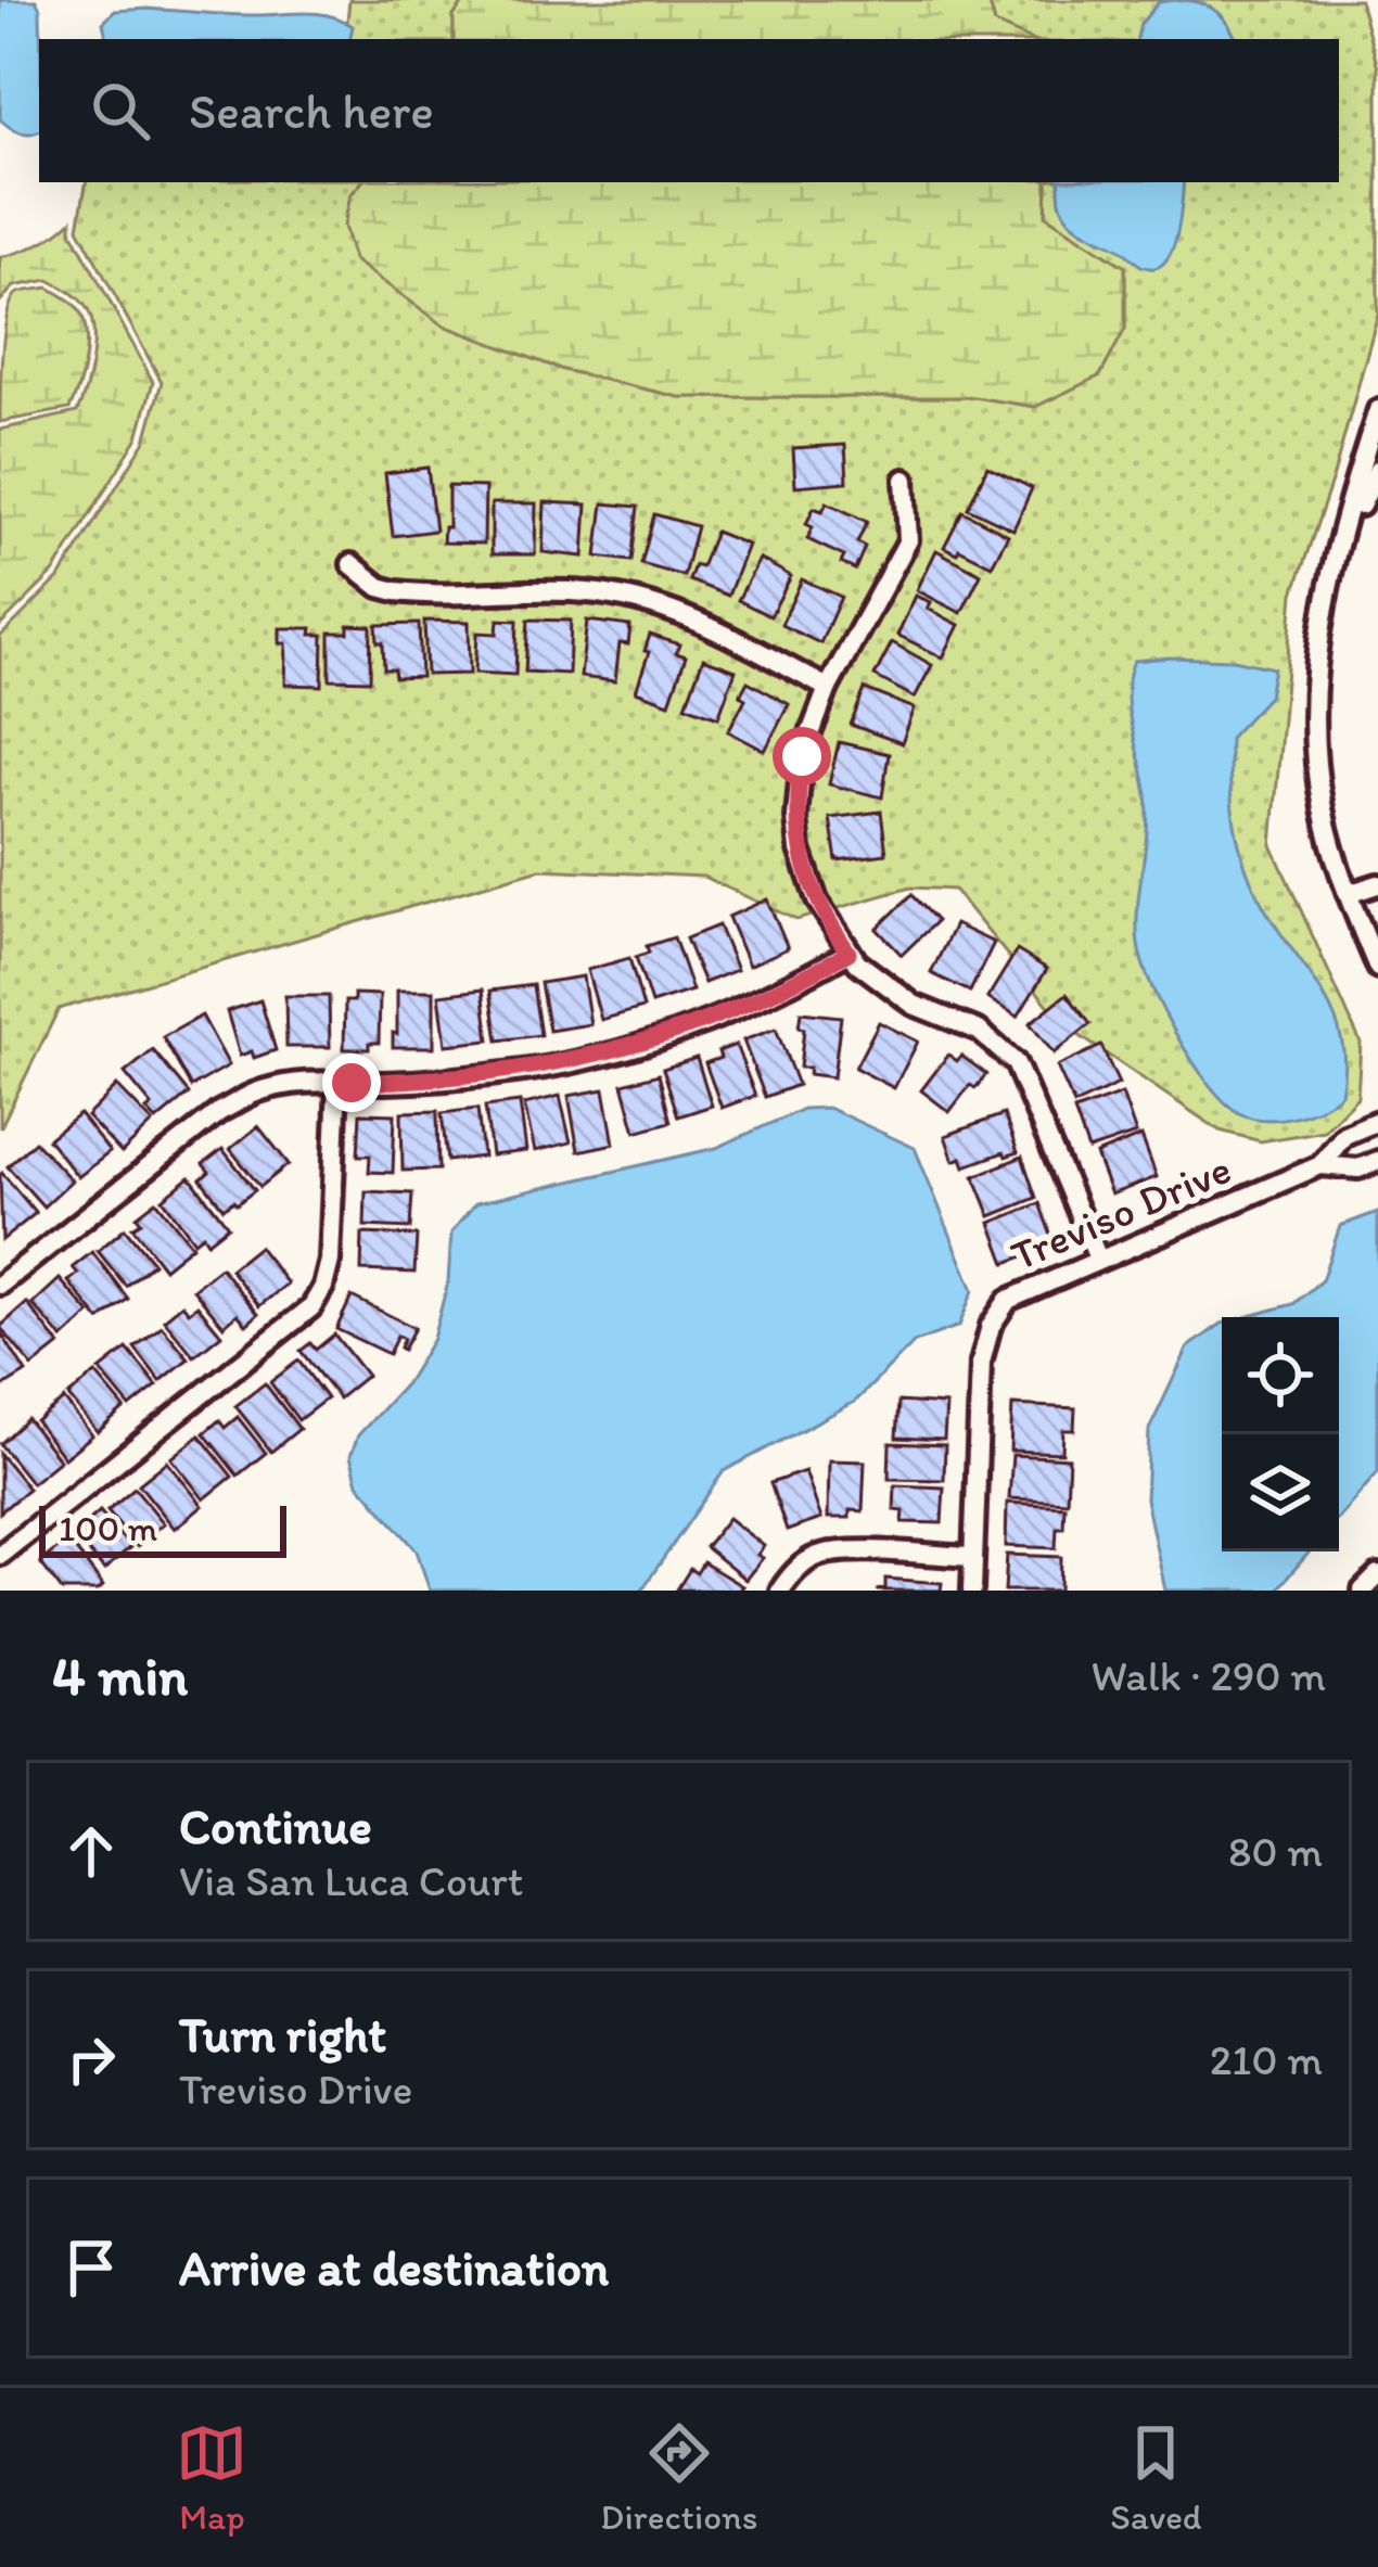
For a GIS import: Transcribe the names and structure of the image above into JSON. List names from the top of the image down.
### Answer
{
  "streets": {
    "street": ["Treviso Drive"]
  },
  "scale_bar": "100 m",
  "page": {
    "search": "Search here",
    "scale": "100 m",
    "heading": ["4 min", "Walk · 290 m"],
    "list": [
      ["Continue", "Via San Luca Court", "80 m"],
      ["Turn right", "Treviso Drive", "210 m"],
      "Arrive at destination"
    ],
    "nav": ["Map", "Directions", "Saved"]
  }
}
